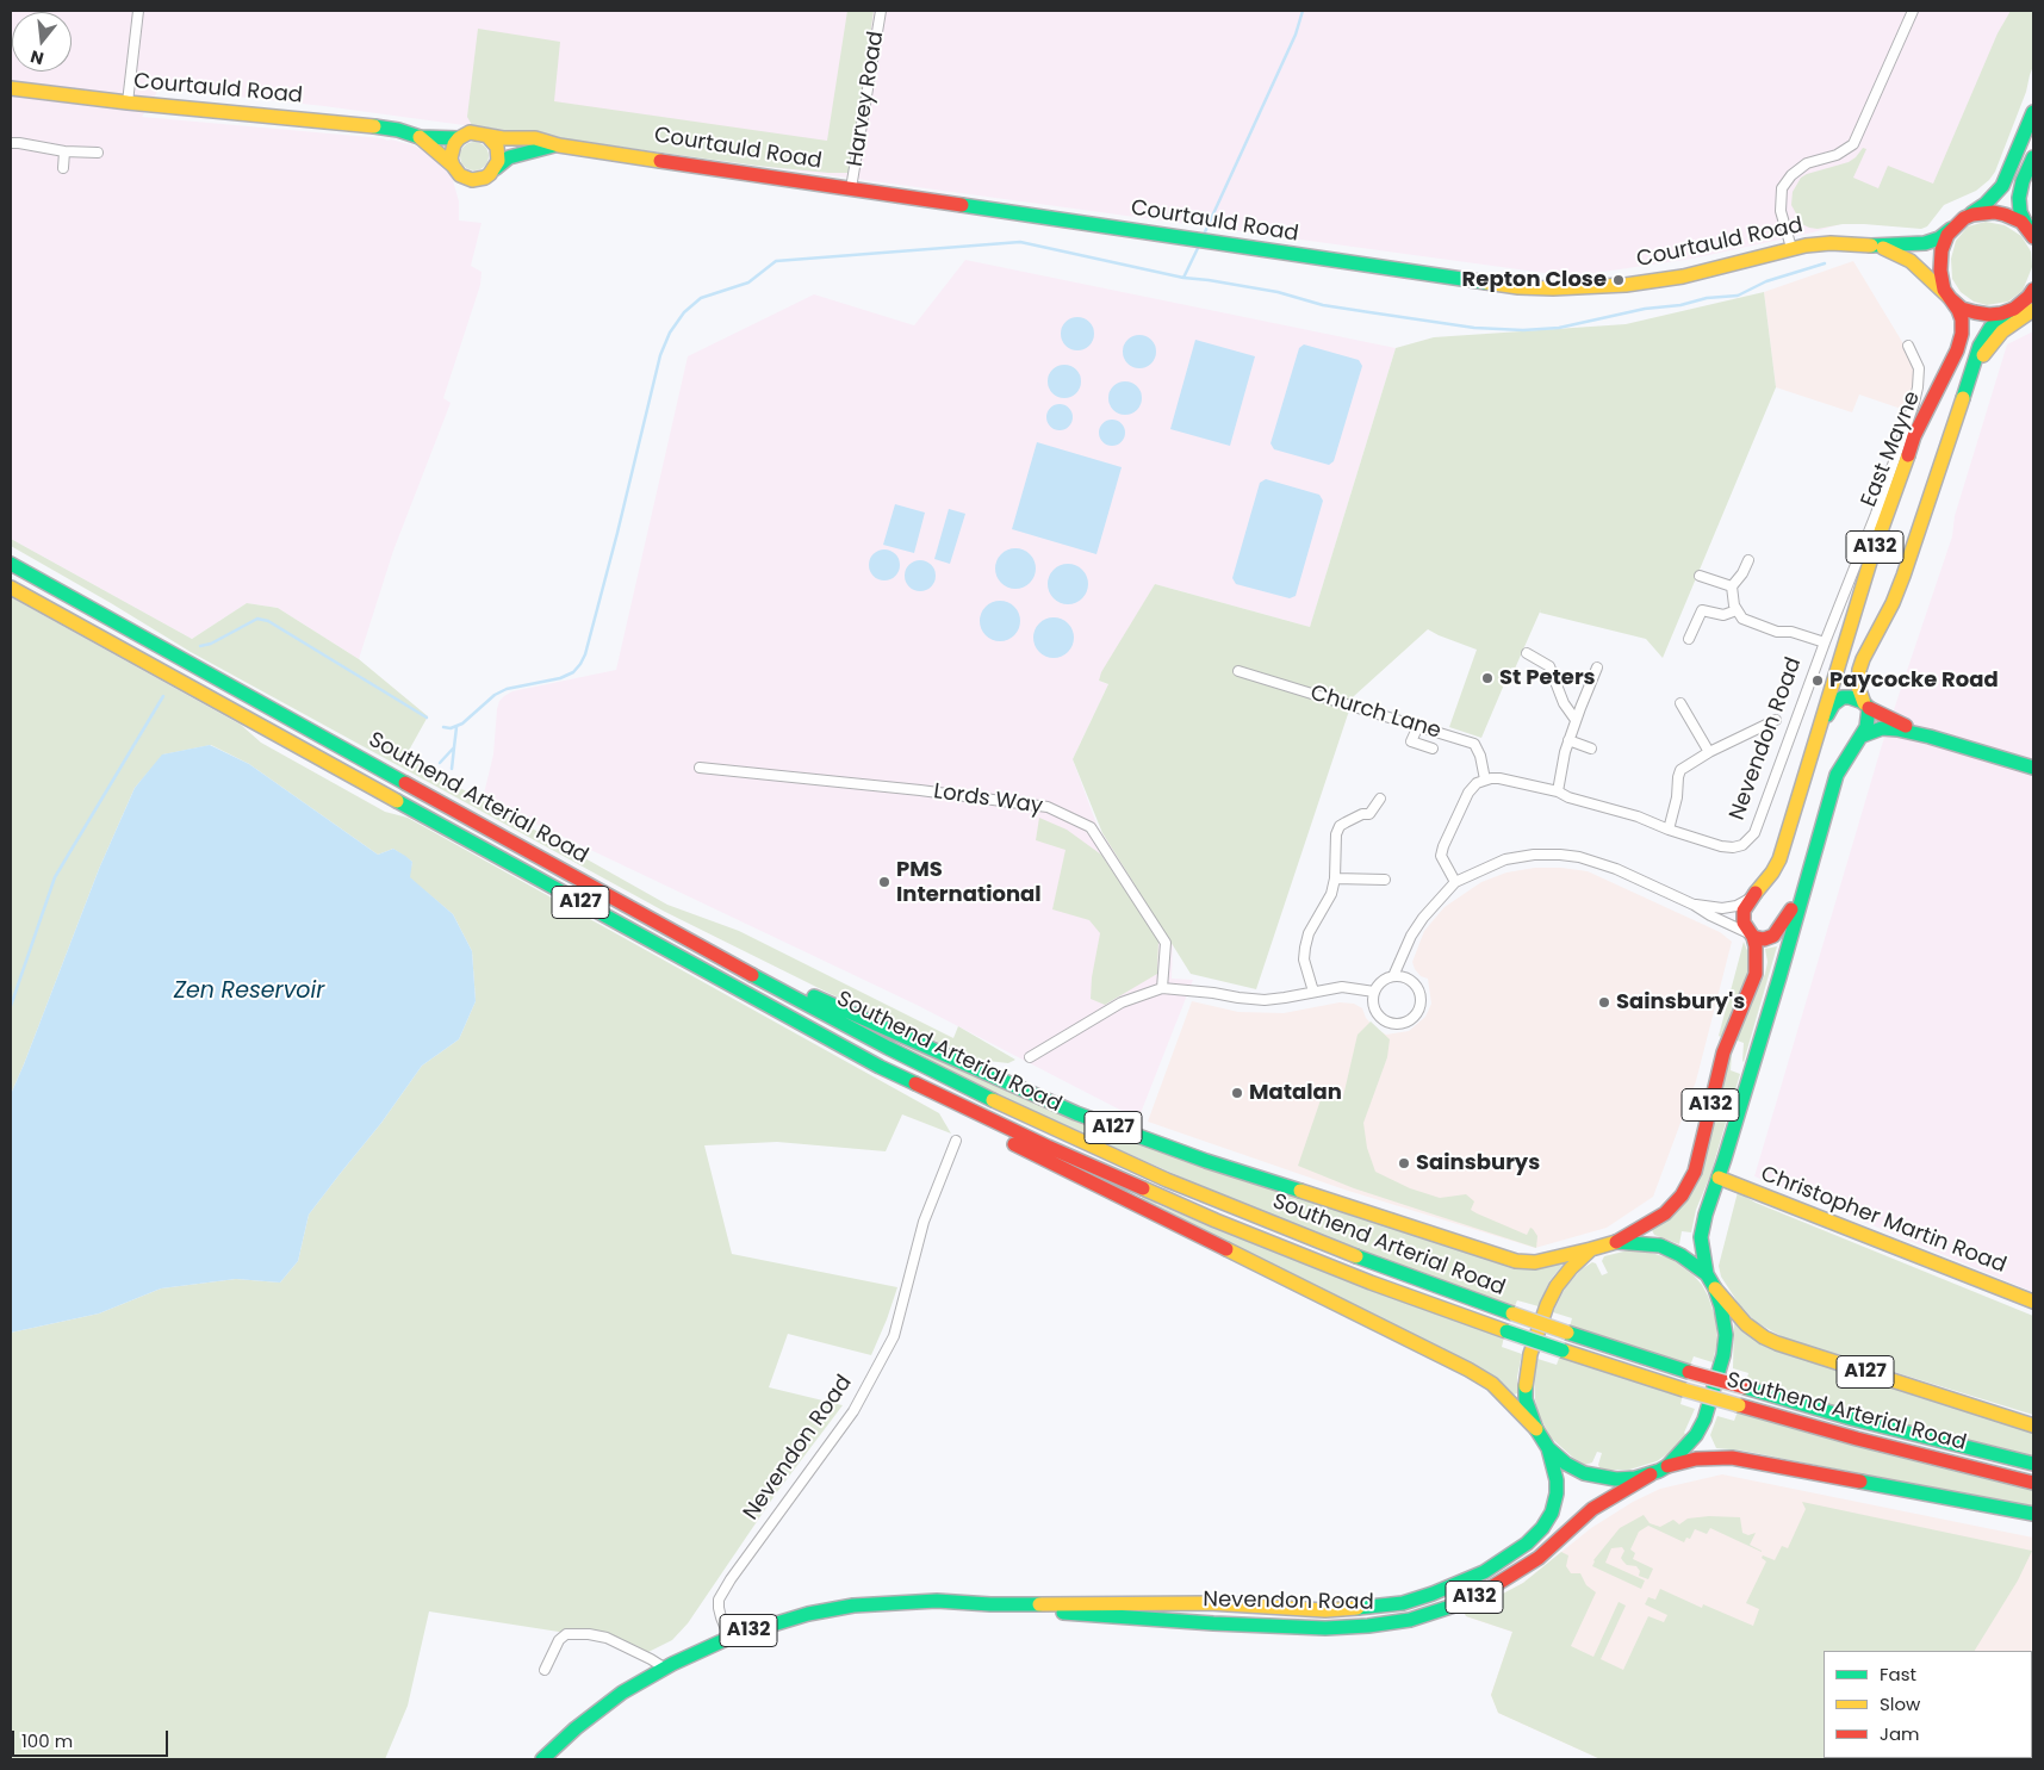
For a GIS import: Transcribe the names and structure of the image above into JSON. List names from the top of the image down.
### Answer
{
  "streets": {
    "main road": [
      "Courtauld Road",
      "East Mayne",
      "A132",
      "Nevendon Road",
      "Southend Arterial Road",
      "A127",
      "Christopher Martin Road"
    ],
    "street": ["Harvey Road", "Church Lane", "Lords Way"]
  },
  "crossings": [
    ["Courtauld Road", "Harvey Road"],
    ["Courtauld Road", "East Mayne"],
    ["Courtauld Road", "A132"],
    ["East Mayne", "A132"],
    ["A132", "Nevendon Road"],
    ["A132", "A127"],
    ["A132", "Christopher Martin Road"],
    ["Church Lane", "Nevendon Road"],
    ["Southend Arterial Road", "A127"]
  ],
  "water": ["Zen Reservoir"],
  "places": [
    "Repton Close",
    "St Peters",
    "Paycocke Road",
    "PMS International",
    "Sainsbury's",
    "Matalan",
    "Sainsburys"
  ],
  "legend": ["Fast", "Slow", "Jam"],
  "scale_bar": "100 m",
  "north": "bottom"
}
